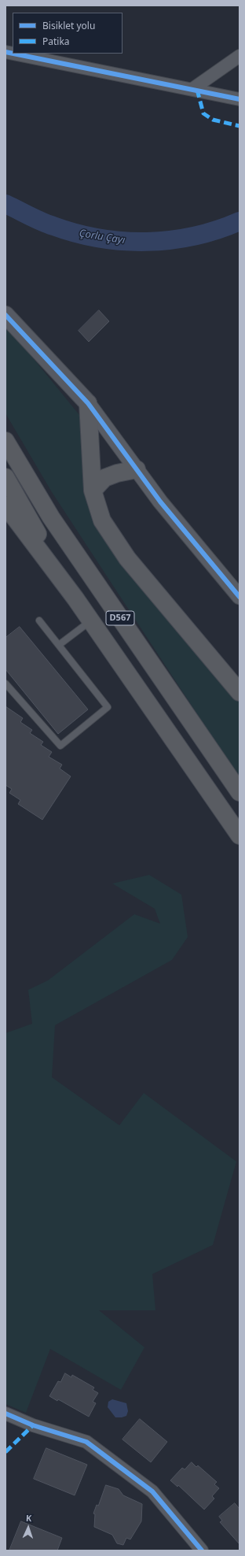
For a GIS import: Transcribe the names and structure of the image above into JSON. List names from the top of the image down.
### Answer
{
  "streets": {
    "highway": ["D567"]
  },
  "water": ["Çorlu Çayı"],
  "legend": ["Bisiklet yolu", "Patika"],
  "north": "top"
}
